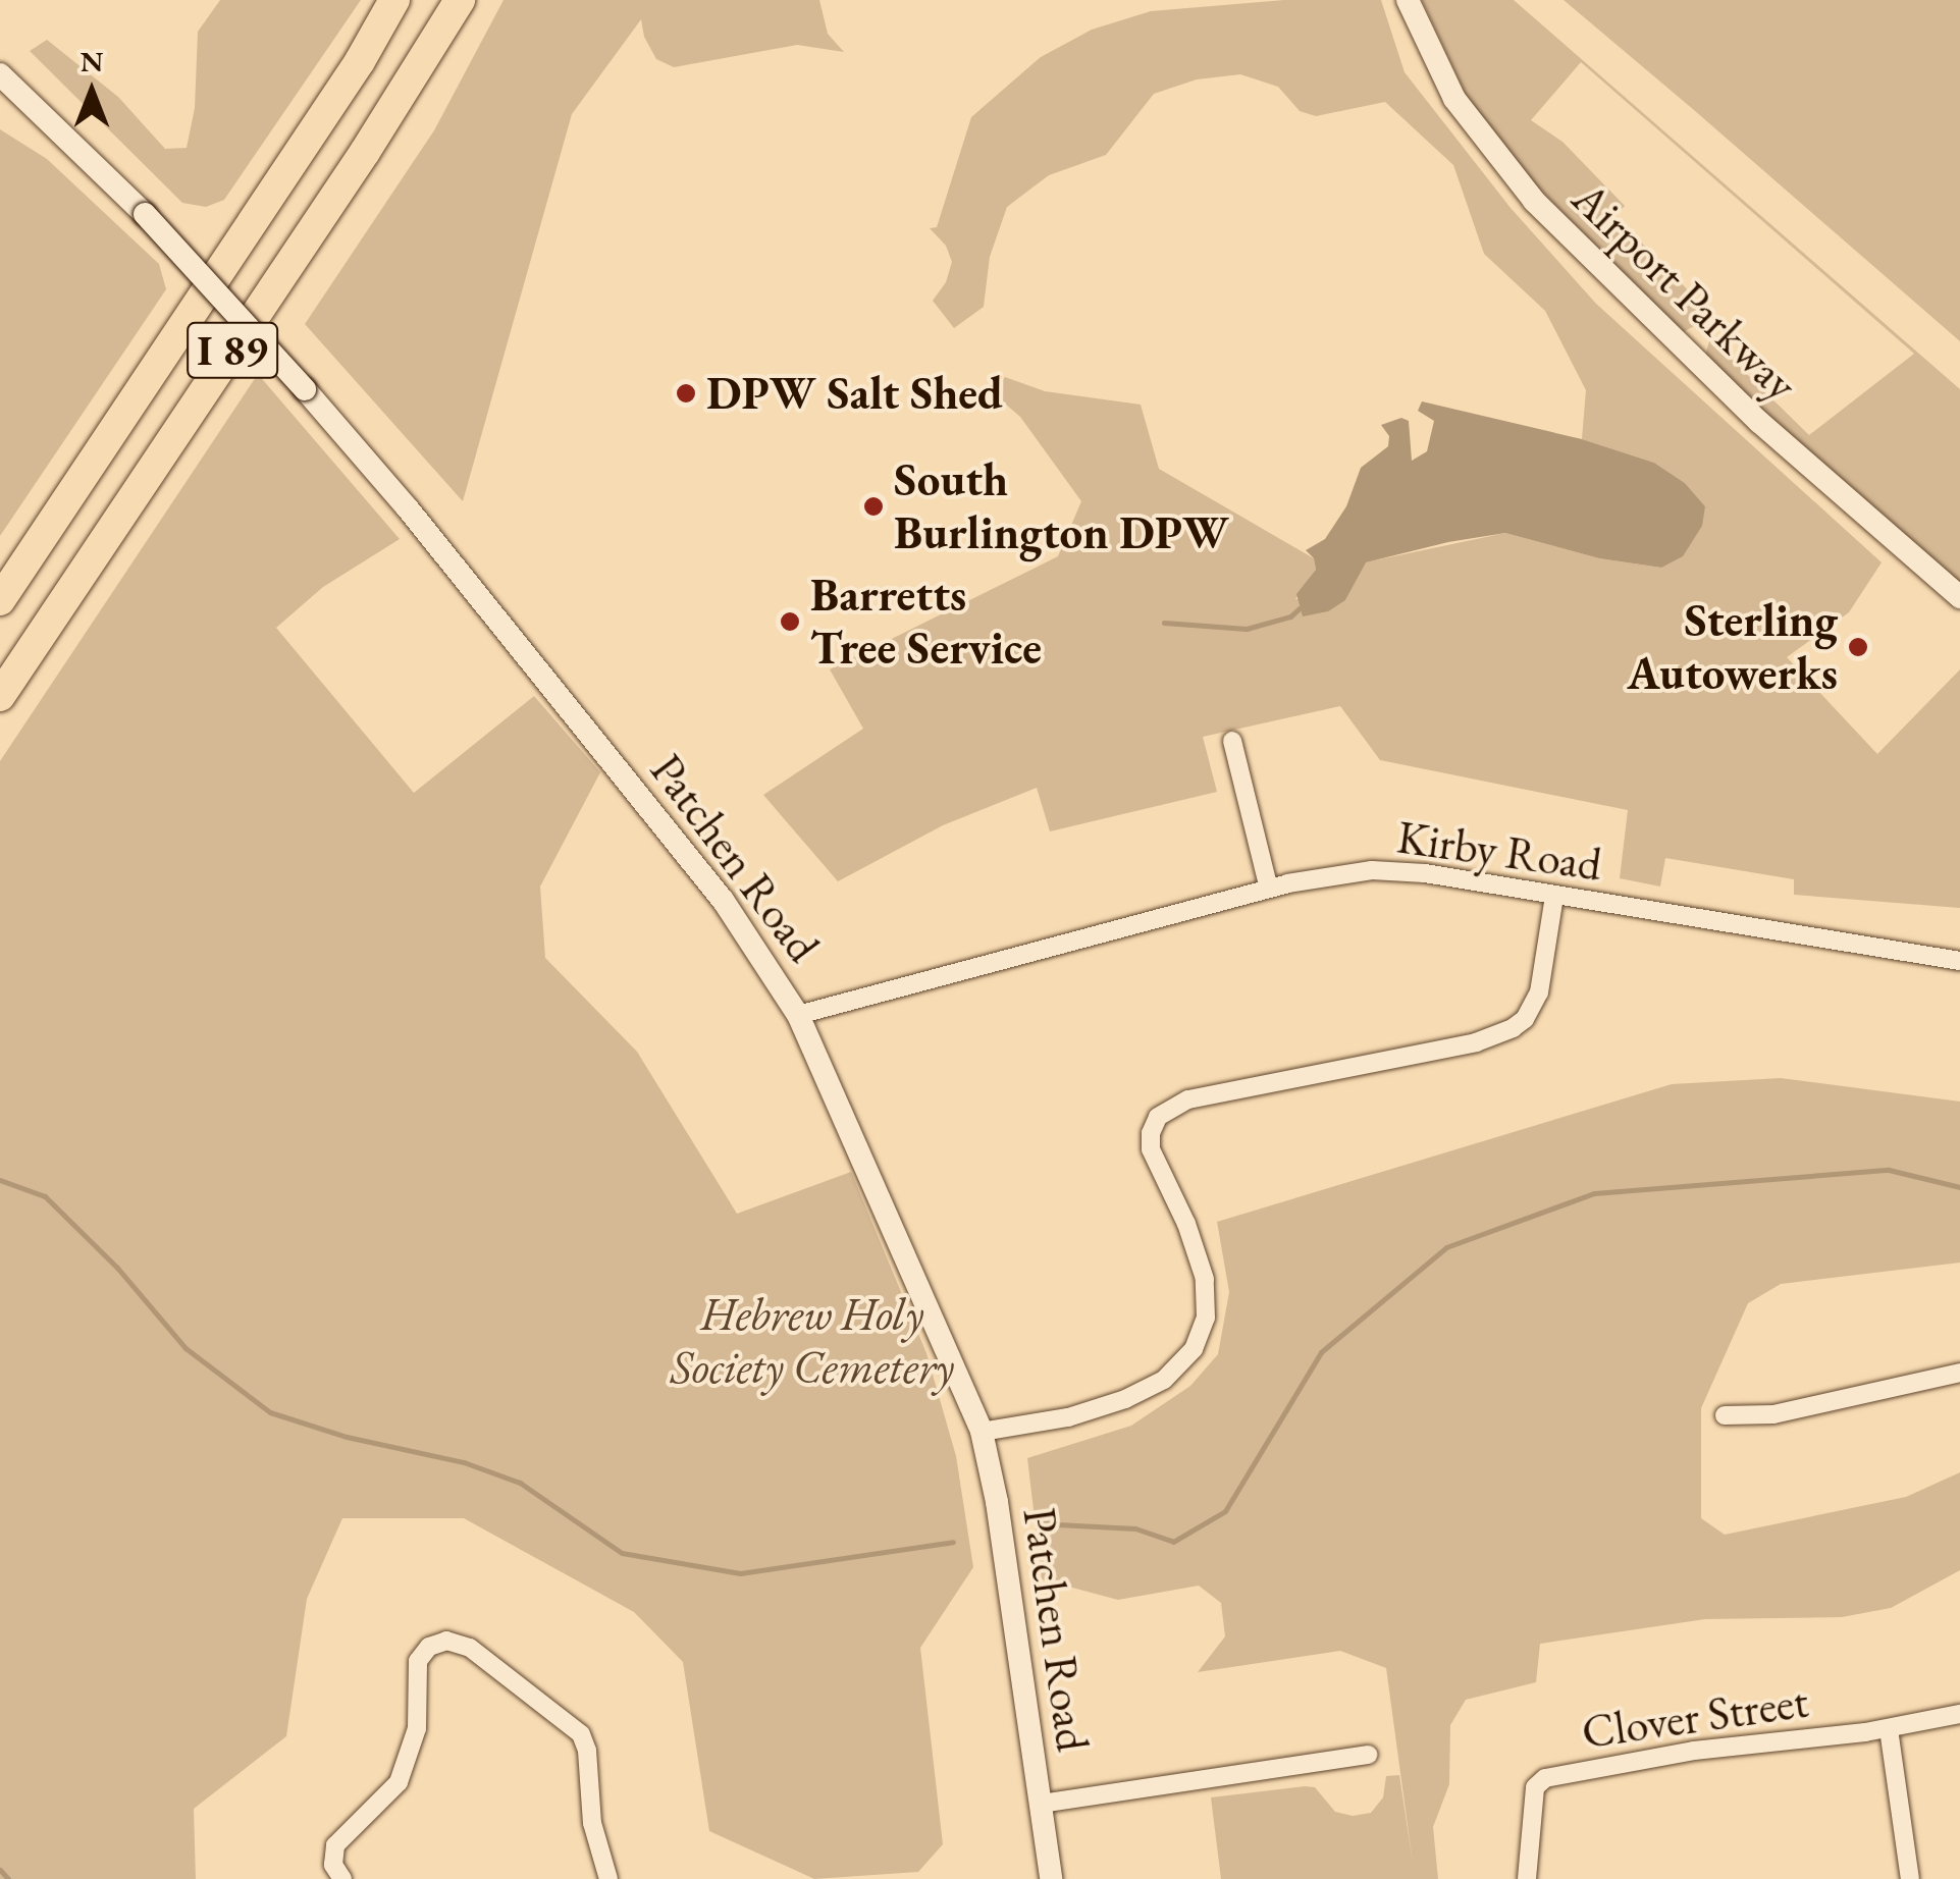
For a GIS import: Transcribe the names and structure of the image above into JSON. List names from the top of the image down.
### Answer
{
  "streets": {
    "highway": ["I 89"],
    "street": [
      "Airport Parkway",
      "Kirby Road",
      "Patchen Road",
      "Clover Street"
    ]
  },
  "crossings": [
    ["Kirby Road", "Patchen Road"]
  ],
  "parks": ["Hebrew Holy Society Cemetery"],
  "places": [
    "DPW Salt Shed",
    "South Burlington DPW",
    "Barretts Tree Service",
    "Sterling Autowerks"
  ],
  "north": "top"
}
